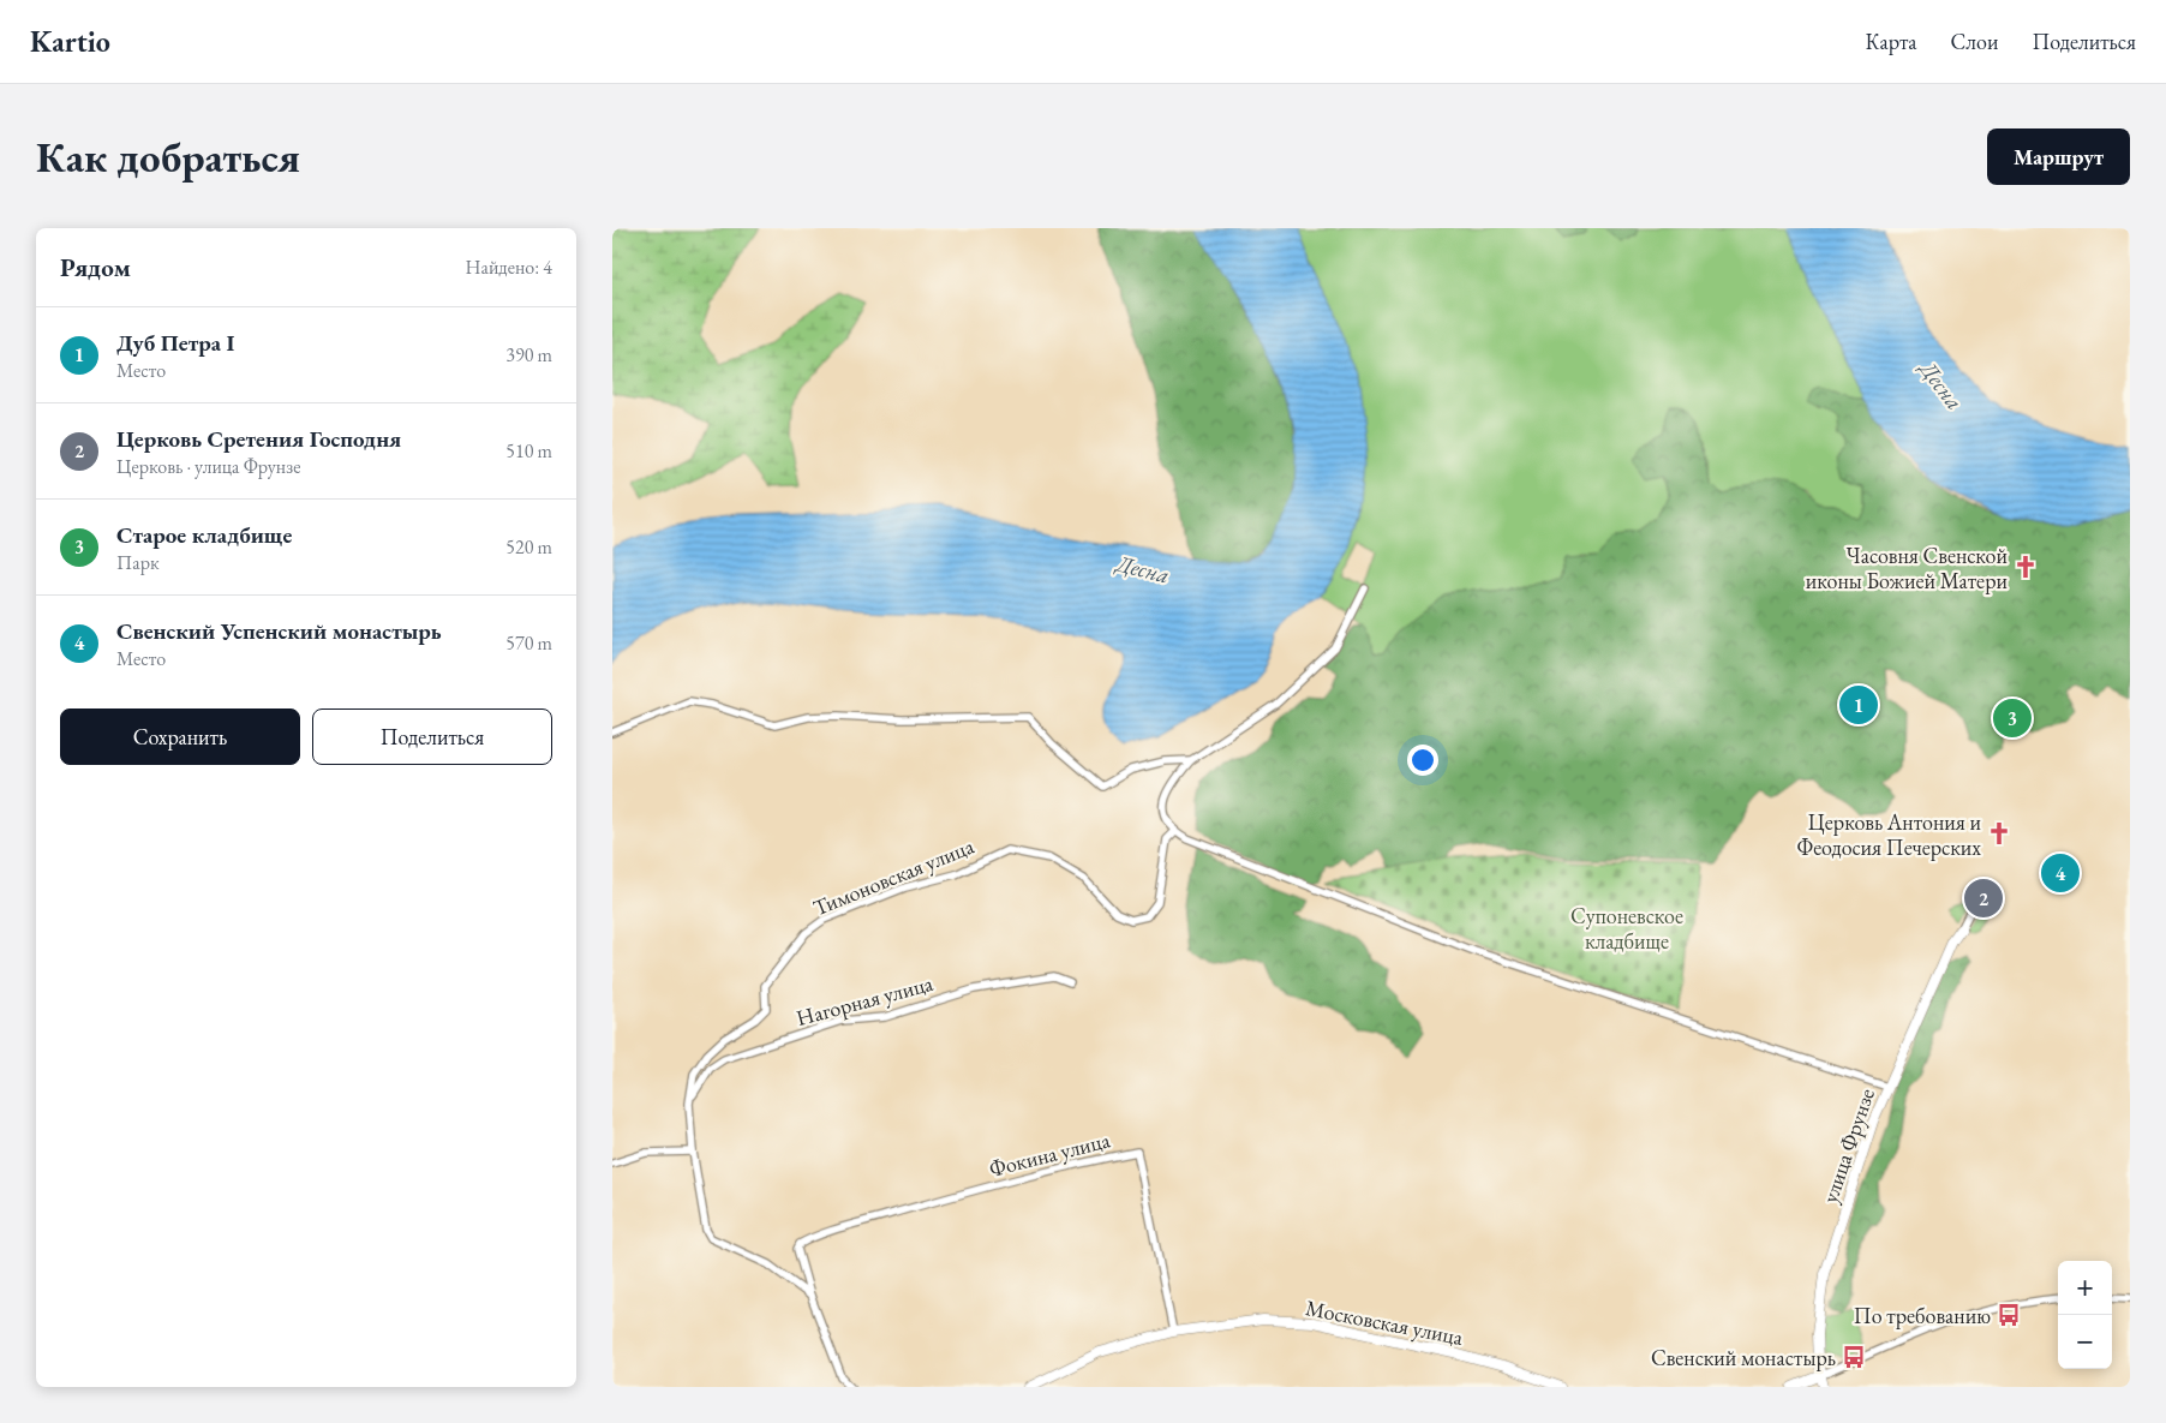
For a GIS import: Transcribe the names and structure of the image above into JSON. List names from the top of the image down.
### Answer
{
  "streets": {
    "street": [
      "Тимоновская улица",
      "Нагорная улица",
      "улица Фрунзе",
      "Фокина улица",
      "Московская улица"
    ]
  },
  "crossings": [
    ["Тимоновская улица", "Нагорная улица"],
    ["Тимоновская улица", "Фокина улица"],
    ["Фокина улица", "Московская улица"]
  ],
  "water": ["Десна"],
  "parks": ["Супоневское кладбище"],
  "places": {
    "church": ["Часовня Свенской иконы Божией Матери", "Церковь Антония и Феодосия Печерских"],
    "bus stop": ["По требованию", "Свенский монастырь"]
  },
  "page": {
    "header": "Kartio",
    "nav": ["Карта", "Слои", "Поделиться"],
    "buttons": [
      "Маршрут",
      ["Сохранить", "Поделиться"]
    ],
    "title": "Как добраться",
    "heading": ["Рядом", "Найдено: 4"],
    "list": [
      {
        "mark": "1",
        "name": "Дуб Петра I",
        "note": "Место",
        "value": "390 m"
      },
      {
        "mark": "2",
        "name": "Церковь Сретения Господня",
        "note": "Церковь · улица Фрунзе",
        "value": "510 m"
      },
      {
        "mark": "3",
        "name": "Старое кладбище",
        "note": "Парк",
        "value": "520 m"
      },
      {
        "mark": "4",
        "name": "Свенский Успенский монастырь",
        "note": "Место",
        "value": "570 m"
      }
    ],
    "pins": [
      "1",
      "3",
      "4",
      "2"
    ],
    "map_buttons": ["+", "−"]
  }
}
